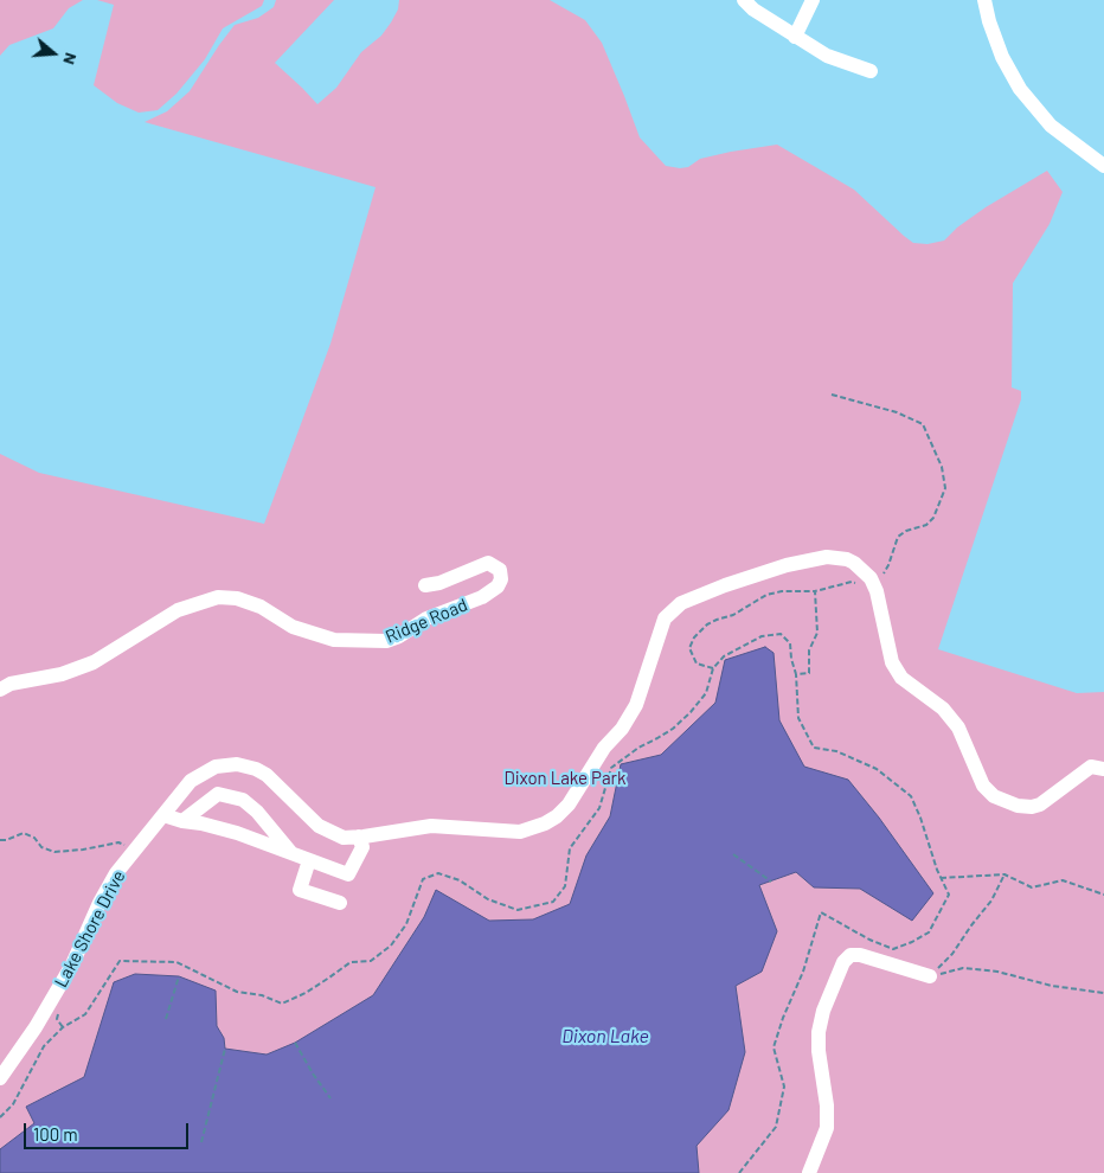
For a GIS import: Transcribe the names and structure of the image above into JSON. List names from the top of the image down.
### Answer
{
  "streets": {
    "street": ["Ridge Road", "Lake Shore Drive"]
  },
  "water": ["Dixon Lake"],
  "parks": ["Dixon Lake Park"],
  "scale_bar": "100 m",
  "north": "right"
}
